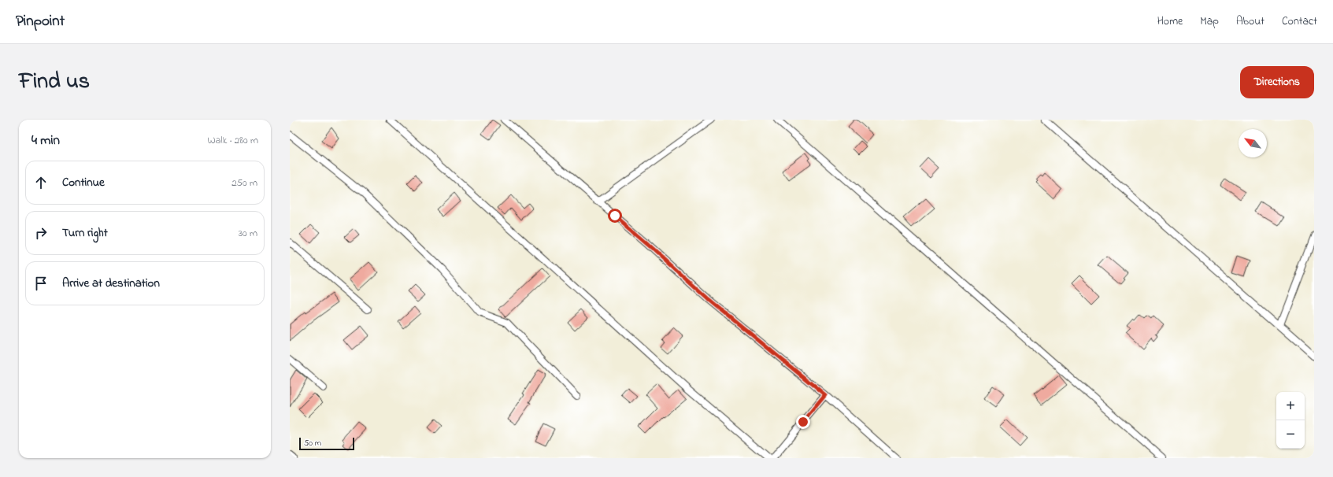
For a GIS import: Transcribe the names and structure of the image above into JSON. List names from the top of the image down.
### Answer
{
  "scale_bar": "50 m",
  "north": "top left",
  "page": {
    "header": "Pinpoint",
    "nav": [
      "Home",
      "Map",
      "About",
      "Contact"
    ],
    "title": "Find us",
    "buttons": "Directions",
    "heading": ["4 min", "Walk · 280 m"],
    "list": [
      ["Continue", "250 m"],
      ["Turn right", "30 m"],
      "Arrive at destination"
    ],
    "map_buttons": ["+", "−"],
    "scale": "50 m"
  }
}
